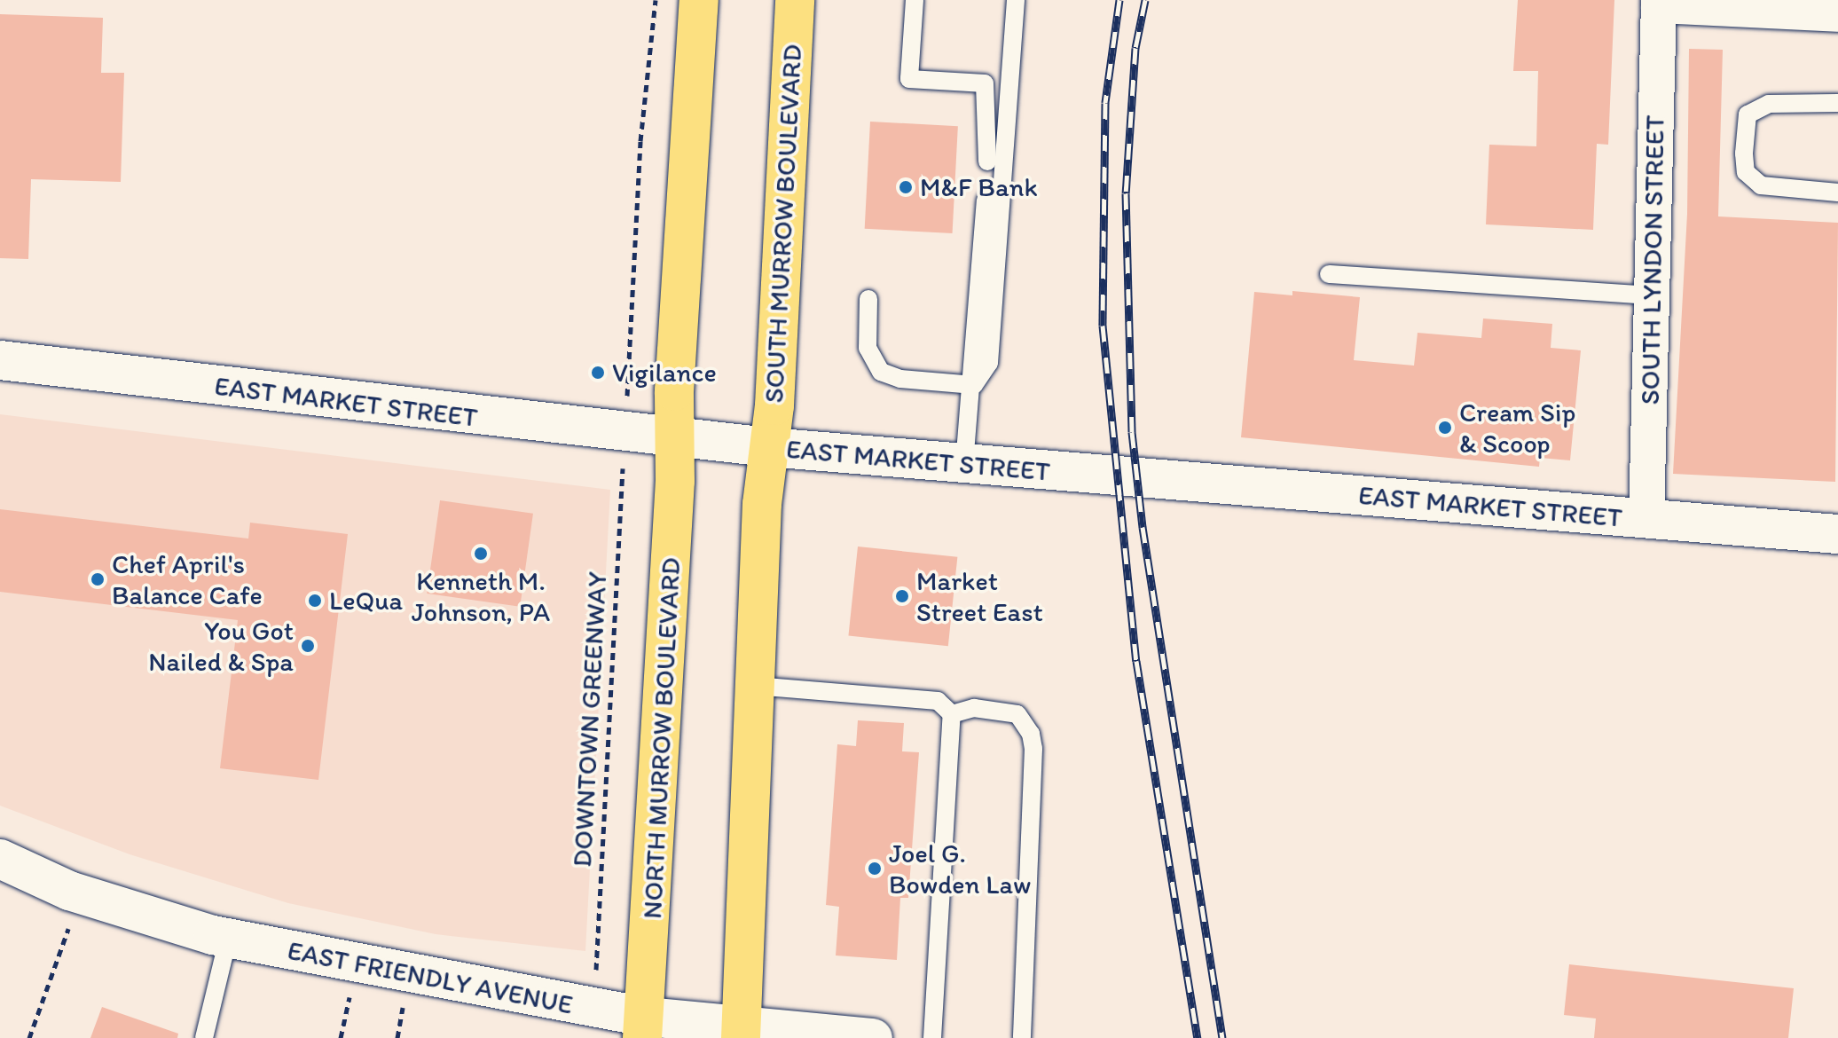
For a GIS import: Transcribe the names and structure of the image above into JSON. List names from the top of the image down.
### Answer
{
  "streets": {
    "main road": [
      "SOUTH MURROW BOULEVARD",
      "EAST MARKET STREET",
      "NORTH MURROW BOULEVARD",
      "EAST FRIENDLY AVENUE"
    ],
    "street": ["SOUTH LYNDON STREET"],
    "path": ["DOWNTOWN GREENWAY"]
  },
  "crossings": [
    ["SOUTH MURROW BOULEVARD", "EAST MARKET STREET"],
    ["SOUTH LYNDON STREET", "EAST MARKET STREET"],
    ["EAST MARKET STREET", "NORTH MURROW BOULEVARD"],
    ["NORTH MURROW BOULEVARD", "EAST FRIENDLY AVENUE"]
  ],
  "places": [
    "M&F Bank",
    "Vigilance",
    "Cream Sip & Scoop",
    "Kenneth M. Johnson, PA",
    "Chef April's Balance Cafe",
    "Market Street East",
    "LeQua",
    "You Got Nailed & Spa",
    "Joel G. Bowden Law"
  ]
}
